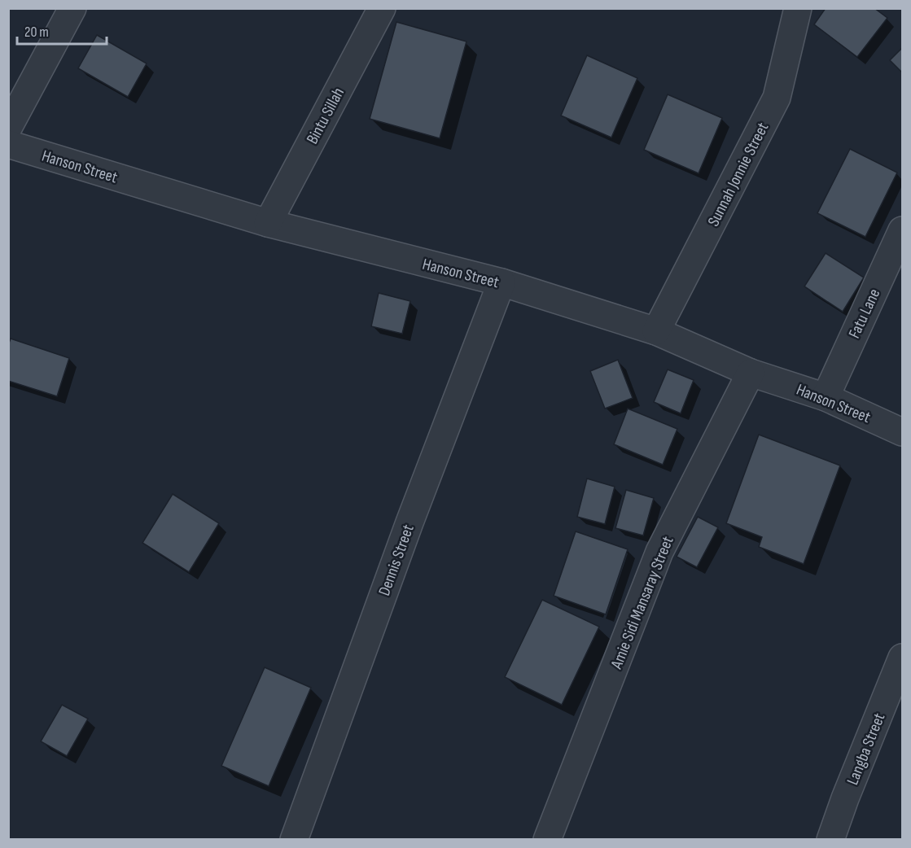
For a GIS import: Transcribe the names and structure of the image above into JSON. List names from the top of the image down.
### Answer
{
  "streets": {
    "street": [
      "Bintu Sillah",
      "Hanson Street",
      "Sunnah Jonnie Street",
      "Fatu Lane",
      "Dennis Street",
      "Amie Sidi Mansaray Street",
      "Langba Street"
    ]
  },
  "crossings": [
    ["Bintu Sillah", "Hanson Street"],
    ["Hanson Street", "Sunnah Jonnie Street"],
    ["Hanson Street", "Fatu Lane"],
    ["Hanson Street", "Dennis Street"],
    ["Hanson Street", "Amie Sidi Mansaray Street"]
  ],
  "scale_bar": "20 m"
}
